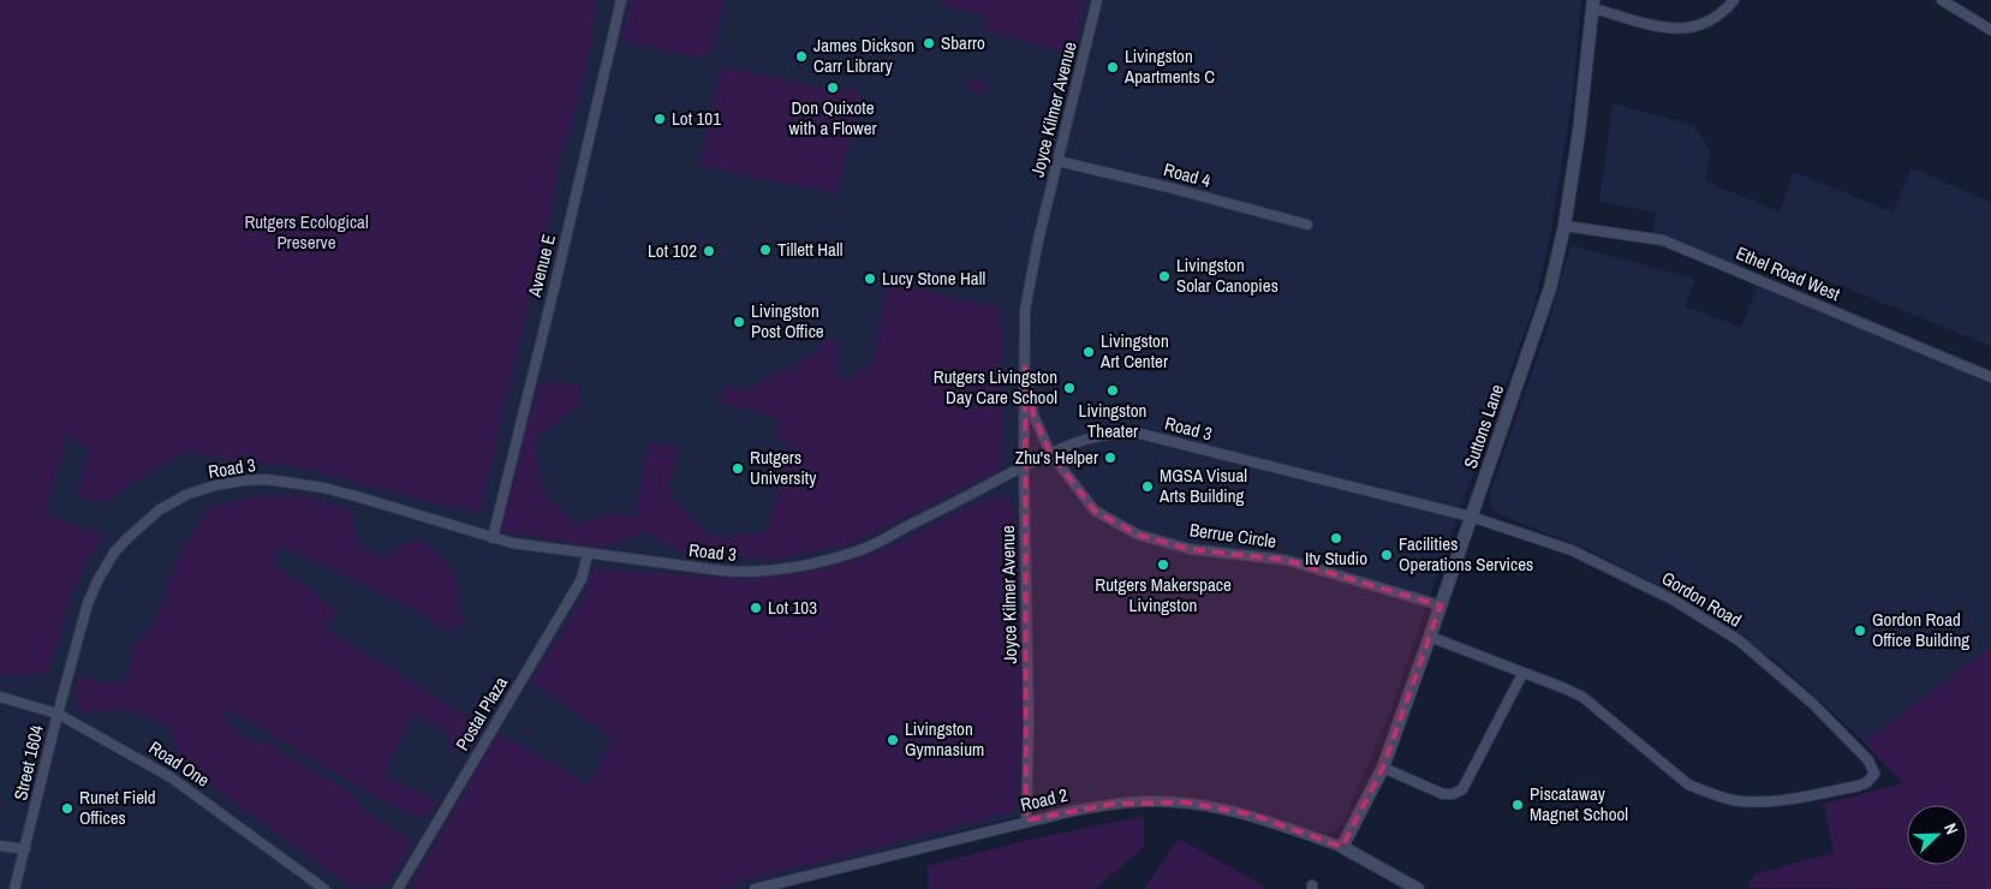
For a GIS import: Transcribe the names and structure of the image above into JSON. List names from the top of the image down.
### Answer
{
  "streets": {
    "street": [
      "Joyce Kilmer Avenue",
      "Road 4",
      "Avenue E",
      "Ethel Road West",
      "Suttons Lane",
      "Road 3",
      "Berrue Circle",
      "Gordon Road",
      "Postal Plaza",
      "Street 1604",
      "Road One",
      "Road 2"
    ]
  },
  "crossings": [
    ["Joyce Kilmer Avenue", "Road 4"],
    ["Joyce Kilmer Avenue", "Road 3"],
    ["Joyce Kilmer Avenue", "Berrue Circle"],
    ["Joyce Kilmer Avenue", "Road 2"],
    ["Avenue E", "Road 3"],
    ["Ethel Road West", "Suttons Lane"],
    ["Suttons Lane", "Road 3"],
    ["Suttons Lane", "Berrue Circle"],
    ["Suttons Lane", "Gordon Road"],
    ["Suttons Lane", "Road 2"],
    ["Road 3", "Berrue Circle"],
    ["Road 3", "Gordon Road"],
    ["Road 3", "Postal Plaza"],
    ["Road 3", "Street 1604"],
    ["Road 3", "Road One"],
    ["Street 1604", "Road One"]
  ],
  "parks": ["Rutgers Ecological Preserve"],
  "places": [
    "Sbarro",
    "James Dickson Carr Library",
    "Livingston Apartments C",
    "Don Quixote with a Flower",
    "Lot 101",
    "Tillett Hall",
    "Lot 102",
    "Livingston Solar Canopies",
    "Lucy Stone Hall",
    "Livingston Post Office",
    "Livingston Art Center",
    "Rutgers Livingston Day Care School",
    "Livingston Theater",
    "Zhu's Helper",
    "Rutgers University",
    "MGSA Visual Arts Building",
    "Itv Studio",
    "Facilities Operations Services",
    "Rutgers Makerspace Livingston",
    "Lot 103",
    "Gordon Road Office Building",
    "Livingston Gymnasium",
    "Piscataway Magnet School",
    "Runet Field Offices"
  ],
  "north": "top right"
}
